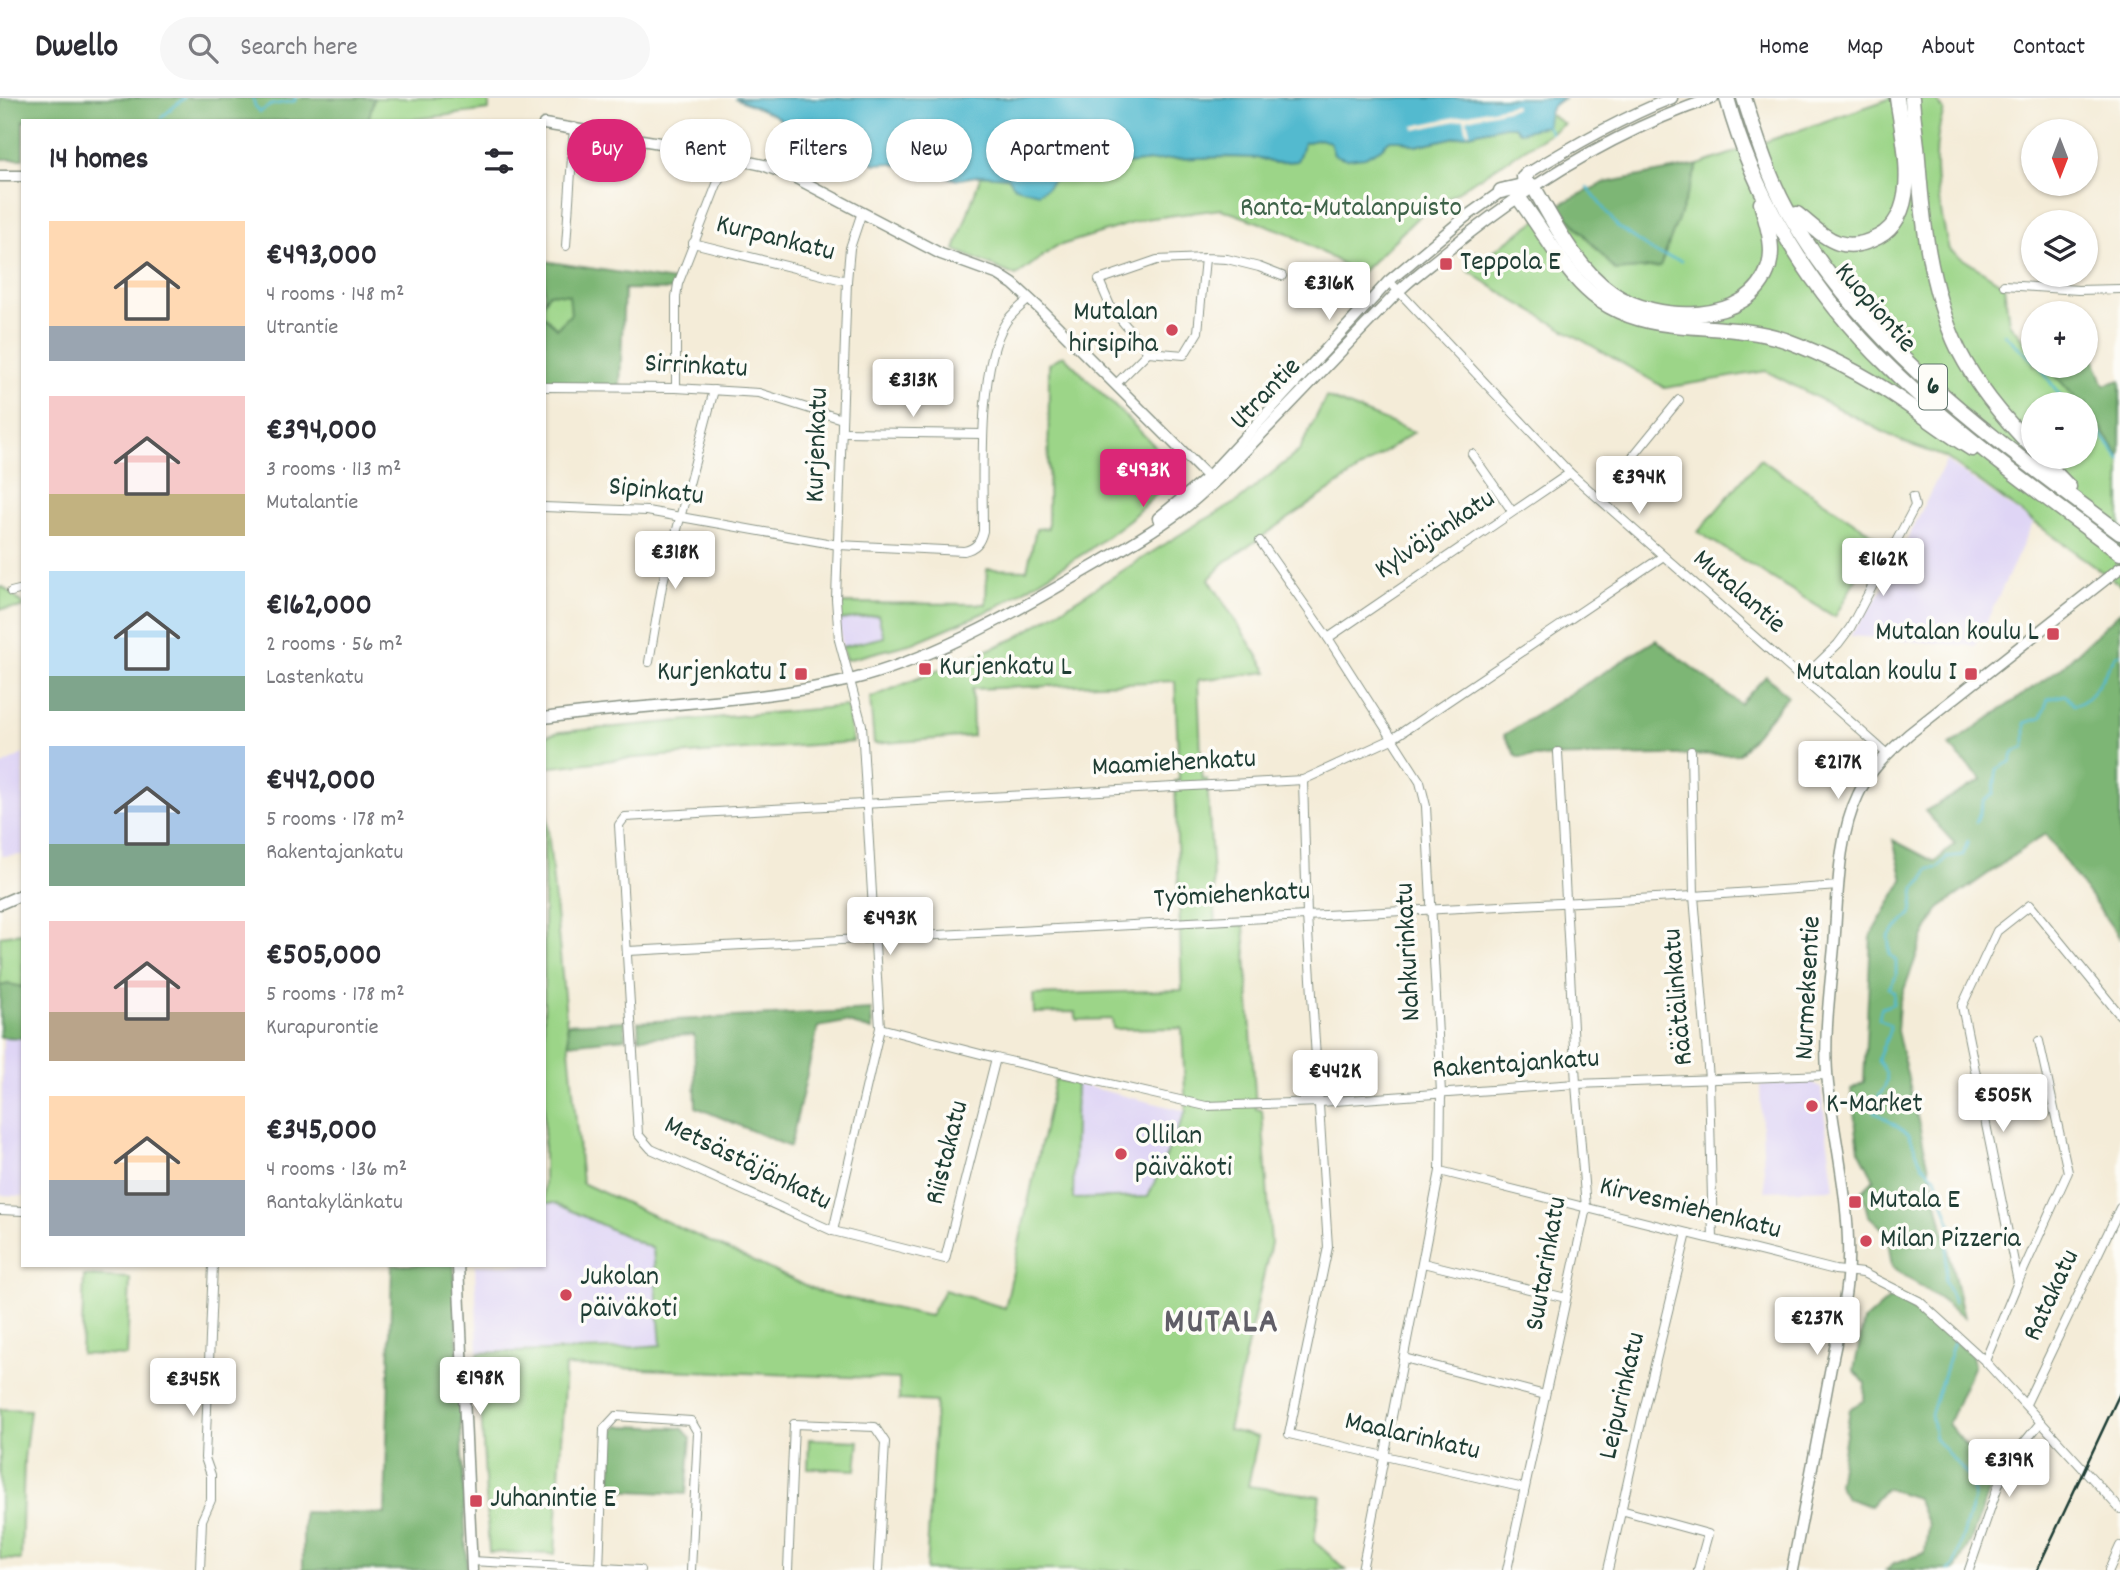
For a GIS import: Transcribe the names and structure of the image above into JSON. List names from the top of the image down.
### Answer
{
  "streets": {
    "highway": ["Kuopiontie", "6"],
    "main road": ["Utrantie", "Nurmeksentie"],
    "street": [
      "Kurpankatu",
      "Sirrinkatu",
      "Kurjenkatu",
      "Sipinkatu",
      "Kylväjänkatu",
      "Mutalantie",
      "Maamiehenkatu",
      "Työmiehenkatu",
      "Nahkurinkatu",
      "Räätälinkatu",
      "Rakentajankatu",
      "Riistakatu",
      "Metsästäjänkatu",
      "Kirvesmiehenkatu",
      "Suutarinkatu",
      "Ratakatu",
      "Leipurinkatu",
      "Maalarinkatu"
    ]
  },
  "crossings": [
    ["Kurpankatu", "Kurjenkatu"],
    ["Kuopiontie", "6"],
    ["Sirrinkatu", "Kurjenkatu"],
    ["Utrantie", "Kurjenkatu"],
    ["Utrantie", "Mutalantie"],
    ["Kurjenkatu", "Sipinkatu"],
    ["Kurjenkatu", "Maamiehenkatu"],
    ["Kurjenkatu", "Työmiehenkatu"],
    ["Kurjenkatu", "Rakentajankatu"],
    ["Kurjenkatu", "Metsästäjänkatu"],
    ["Kylväjänkatu", "Mutalantie"],
    ["Kylväjänkatu", "Nahkurinkatu"],
    ["Mutalantie", "Maamiehenkatu"],
    ["Mutalantie", "Nurmeksentie"],
    ["Maamiehenkatu", "Nahkurinkatu"],
    ["Maamiehenkatu", "Metsästäjänkatu"],
    ["Työmiehenkatu", "Nahkurinkatu"],
    ["Työmiehenkatu", "Nurmeksentie"],
    ["Työmiehenkatu", "Räätälinkatu"],
    ["Työmiehenkatu", "Metsästäjänkatu"],
    ["Työmiehenkatu", "Suutarinkatu"],
    ["Nahkurinkatu", "Rakentajankatu"],
    ["Nahkurinkatu", "Kirvesmiehenkatu"],
    ["Nahkurinkatu", "Maalarinkatu"],
    ["Nurmeksentie", "Rakentajankatu"],
    ["Nurmeksentie", "Kirvesmiehenkatu"],
    ["Räätälinkatu", "Rakentajankatu"],
    ["Räätälinkatu", "Kirvesmiehenkatu"],
    ["Rakentajankatu", "Riistakatu"],
    ["Rakentajankatu", "Suutarinkatu"],
    ["Rakentajankatu", "Maalarinkatu"],
    ["Riistakatu", "Metsästäjänkatu"],
    ["Kirvesmiehenkatu", "Suutarinkatu"],
    ["Kirvesmiehenkatu", "Ratakatu"],
    ["Kirvesmiehenkatu", "Leipurinkatu"],
    ["Suutarinkatu", "Maalarinkatu"]
  ],
  "districts": ["MUTALA"],
  "parks": ["Ranta-Mutalanpuisto"],
  "places": {
    "transit": [
      "Teppola E",
      "Mutalan koulu L",
      "Kurjenkatu L",
      "Kurjenkatu I",
      "Mutalan koulu I",
      "Mutala E",
      "Juhanintie E"
    ],
    "other": [
      "Mutalan hirsipiha",
      "K-Market",
      "Ollilan päiväkoti",
      "Milan Pizzeria",
      "Jukolan päiväkoti"
    ]
  },
  "north": "bottom",
  "page": {
    "header": "Dwello",
    "search": "Search here",
    "nav": [
      "Home",
      "Map",
      "About",
      "Contact"
    ],
    "map_buttons": ["+", "−"],
    "chip": [
      "Buy",
      "Rent",
      "Filters",
      "New",
      "Apartment"
    ],
    "heading": "14 homes",
    "list": [
      {
        "name": "€493,000",
        "note": "4 rooms · 148 m² · Utrantie"
      },
      {
        "name": "€394,000",
        "note": "3 rooms · 113 m² · Mutalantie"
      },
      {
        "name": "€162,000",
        "note": "2 rooms · 56 m² · Lastenkatu"
      },
      {
        "name": "€442,000",
        "note": "5 rooms · 178 m² · Rakentajankatu"
      },
      {
        "name": "€505,000",
        "note": "5 rooms · 178 m² · Kurapurontie"
      },
      {
        "name": "€345,000",
        "note": "4 rooms · 136 m² · Rantakylänkatu"
      }
    ],
    "price": [
      "€316K",
      "€313K",
      "€493K",
      "€394K",
      "€318K",
      "€162K",
      "€217K",
      "€493K",
      "€442K",
      "€505K",
      "€237K",
      "€198K",
      "€345K",
      "€319K"
    ]
  }
}
